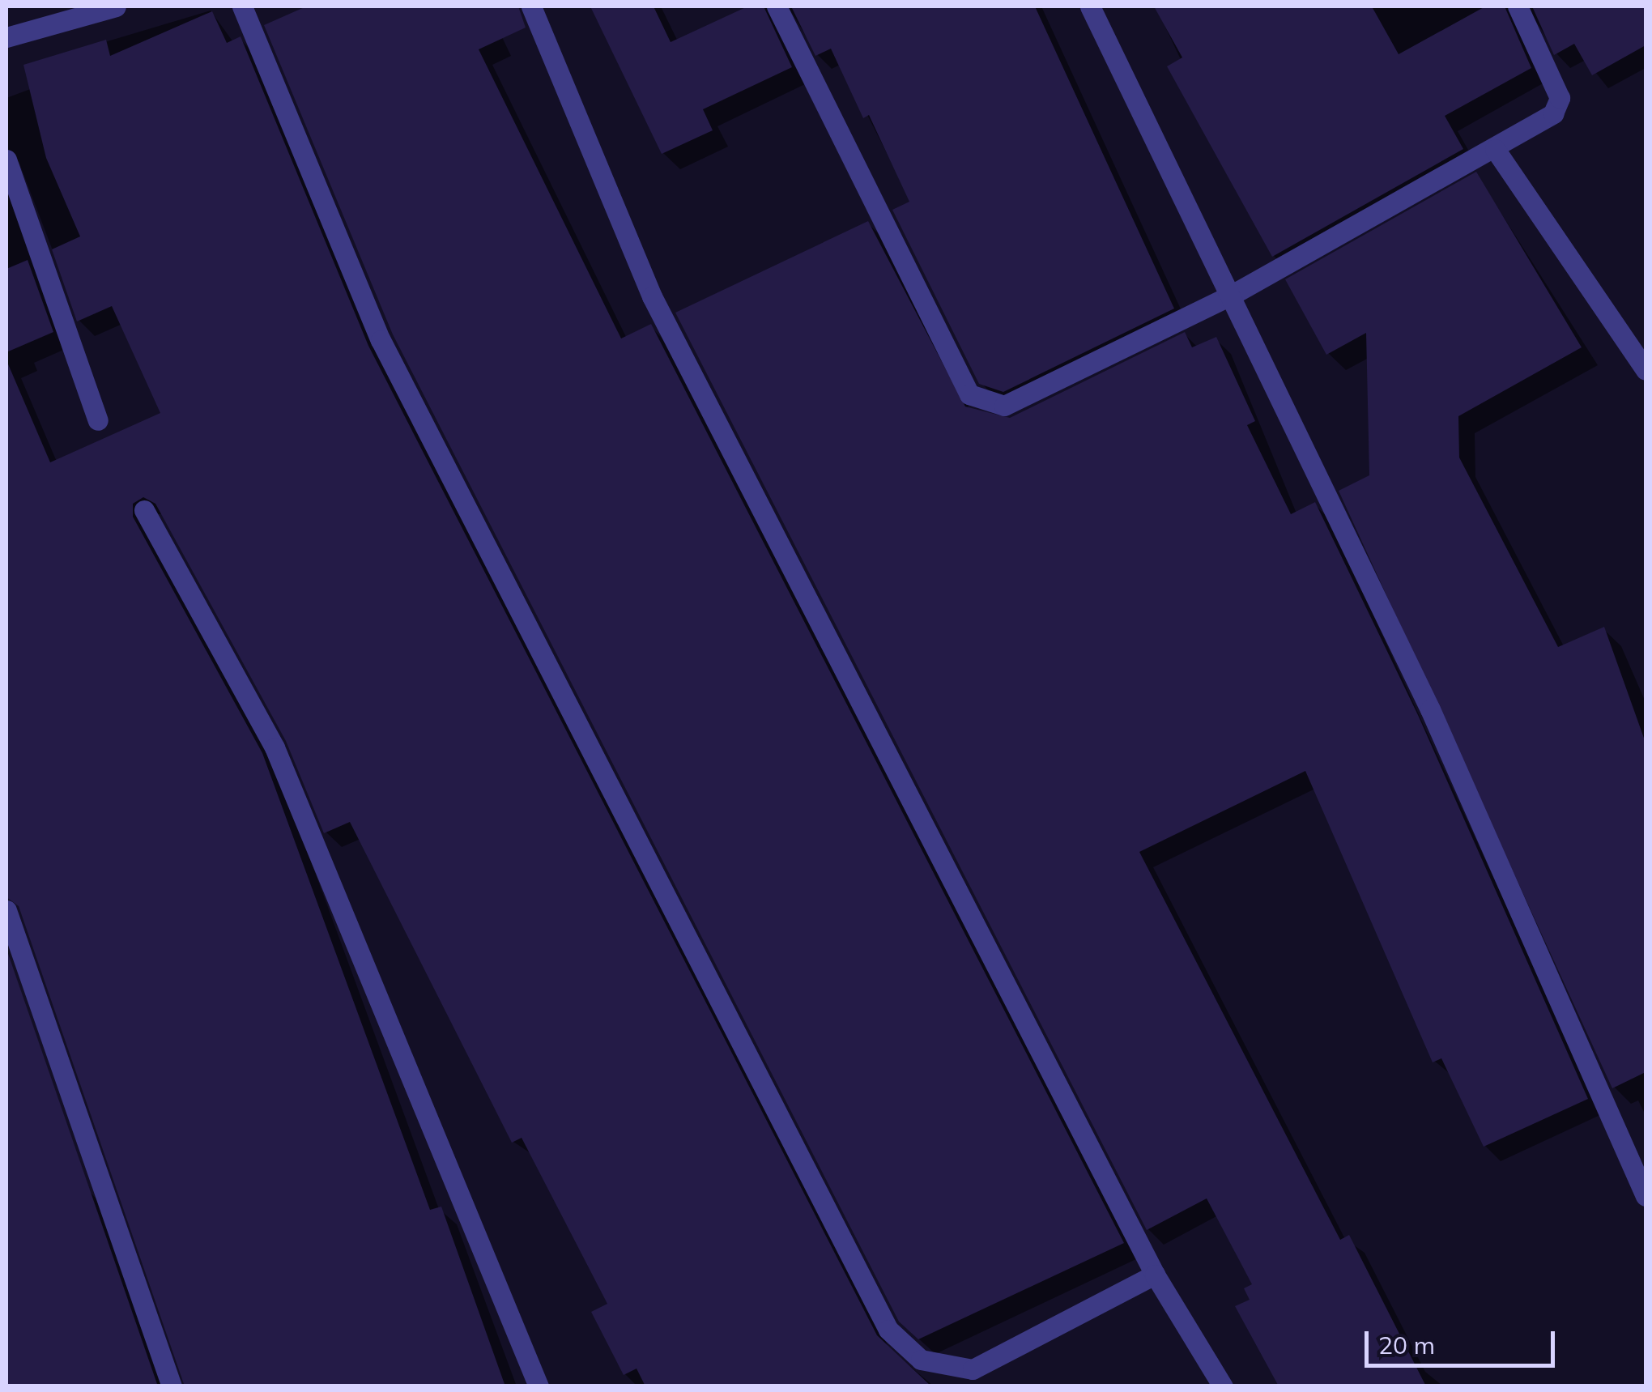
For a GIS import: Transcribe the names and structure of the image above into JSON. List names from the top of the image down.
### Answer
{
  "scale_bar": "20 m"
}
